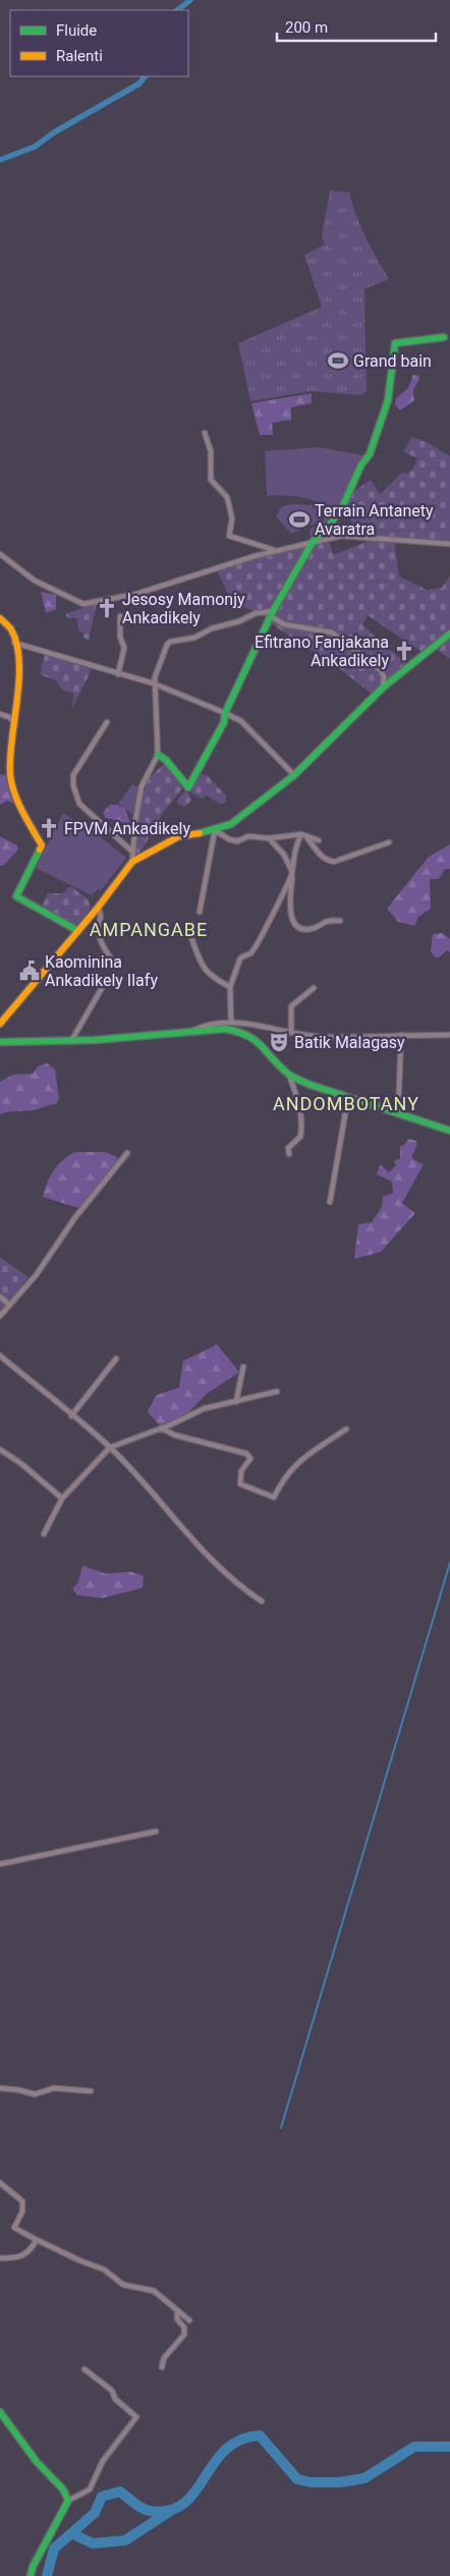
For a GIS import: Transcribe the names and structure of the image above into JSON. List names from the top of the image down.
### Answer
{
  "districts": ["AMPANGABE", "ANDOMBOTANY"],
  "places": {
    "sports": ["Grand bain", "Terrain Antanety Avaratra"],
    "church": ["Jesosy Mamonjy Ankadikely", "Efitrano Fanjakana Ankadikely", "FPVM Ankadikely"],
    "public building": ["Kaominina Ankadikely Ilafy"],
    "theatre": ["Batik Malagasy"]
  },
  "legend": ["Fluide", "Ralenti"],
  "scale_bar": "200 m"
}
